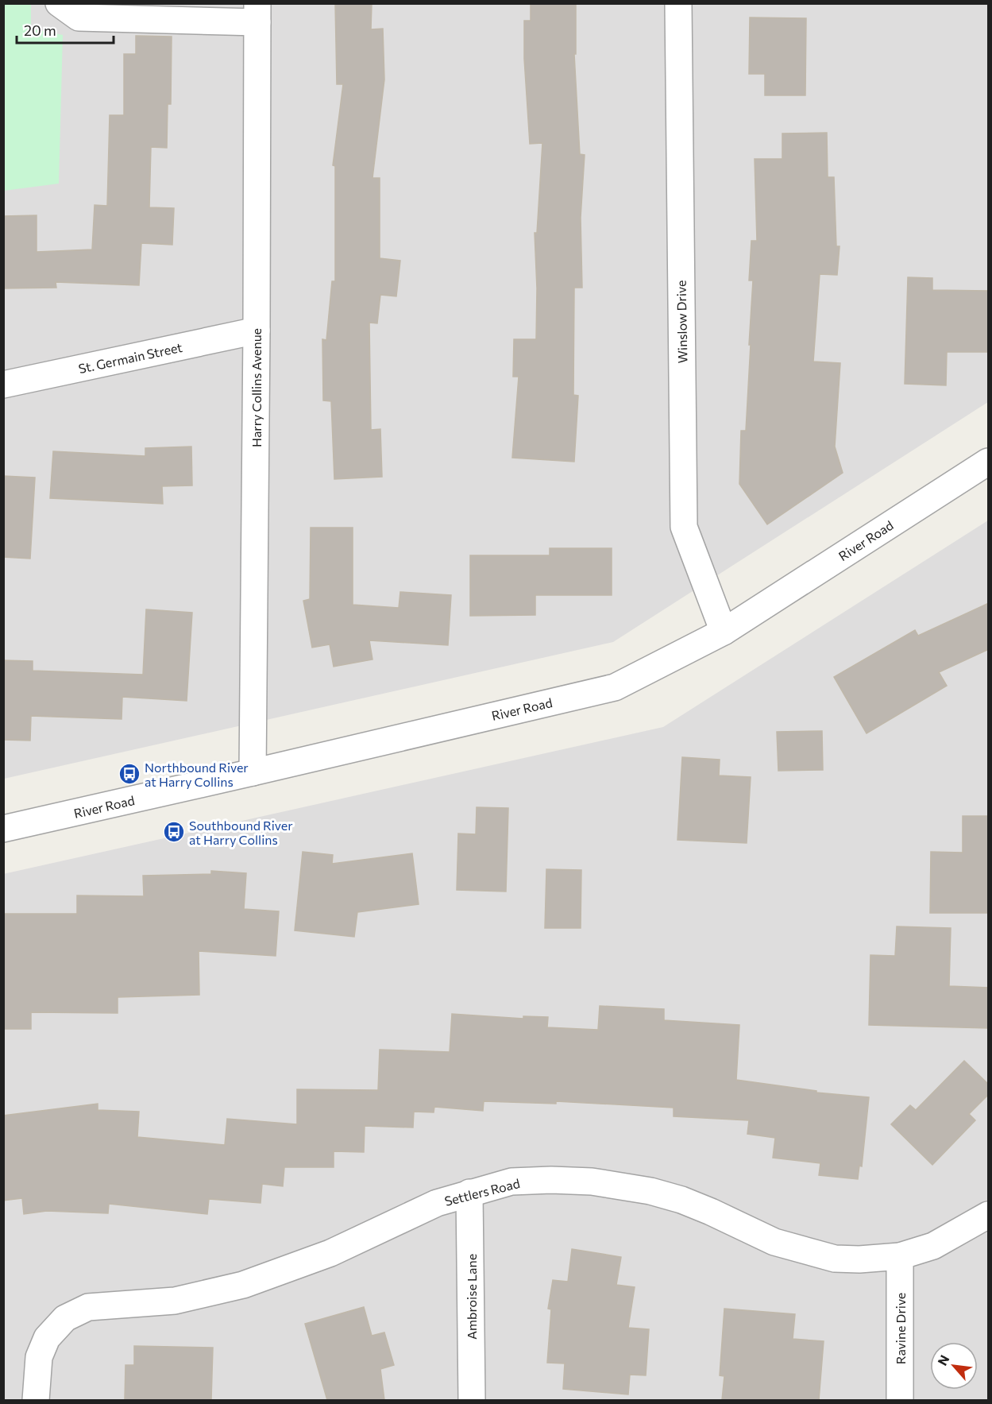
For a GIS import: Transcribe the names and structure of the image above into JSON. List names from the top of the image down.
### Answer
{
  "streets": {
    "street": [
      "Winslow Drive",
      "St. Germain Street",
      "Harry Collins Avenue",
      "River Road",
      "Settlers Road",
      "Ambroise Lane",
      "Ravine Drive"
    ]
  },
  "crossings": [
    ["Winslow Drive", "River Road"],
    ["St. Germain Street", "Harry Collins Avenue"],
    ["Harry Collins Avenue", "River Road"],
    ["Settlers Road", "Ambroise Lane"],
    ["Settlers Road", "Ravine Drive"]
  ],
  "places": {
    "bus stop": ["Northbound River at Harry Collins", "Southbound River at Harry Collins"]
  },
  "scale_bar": "20 m",
  "north": "top left"
}
